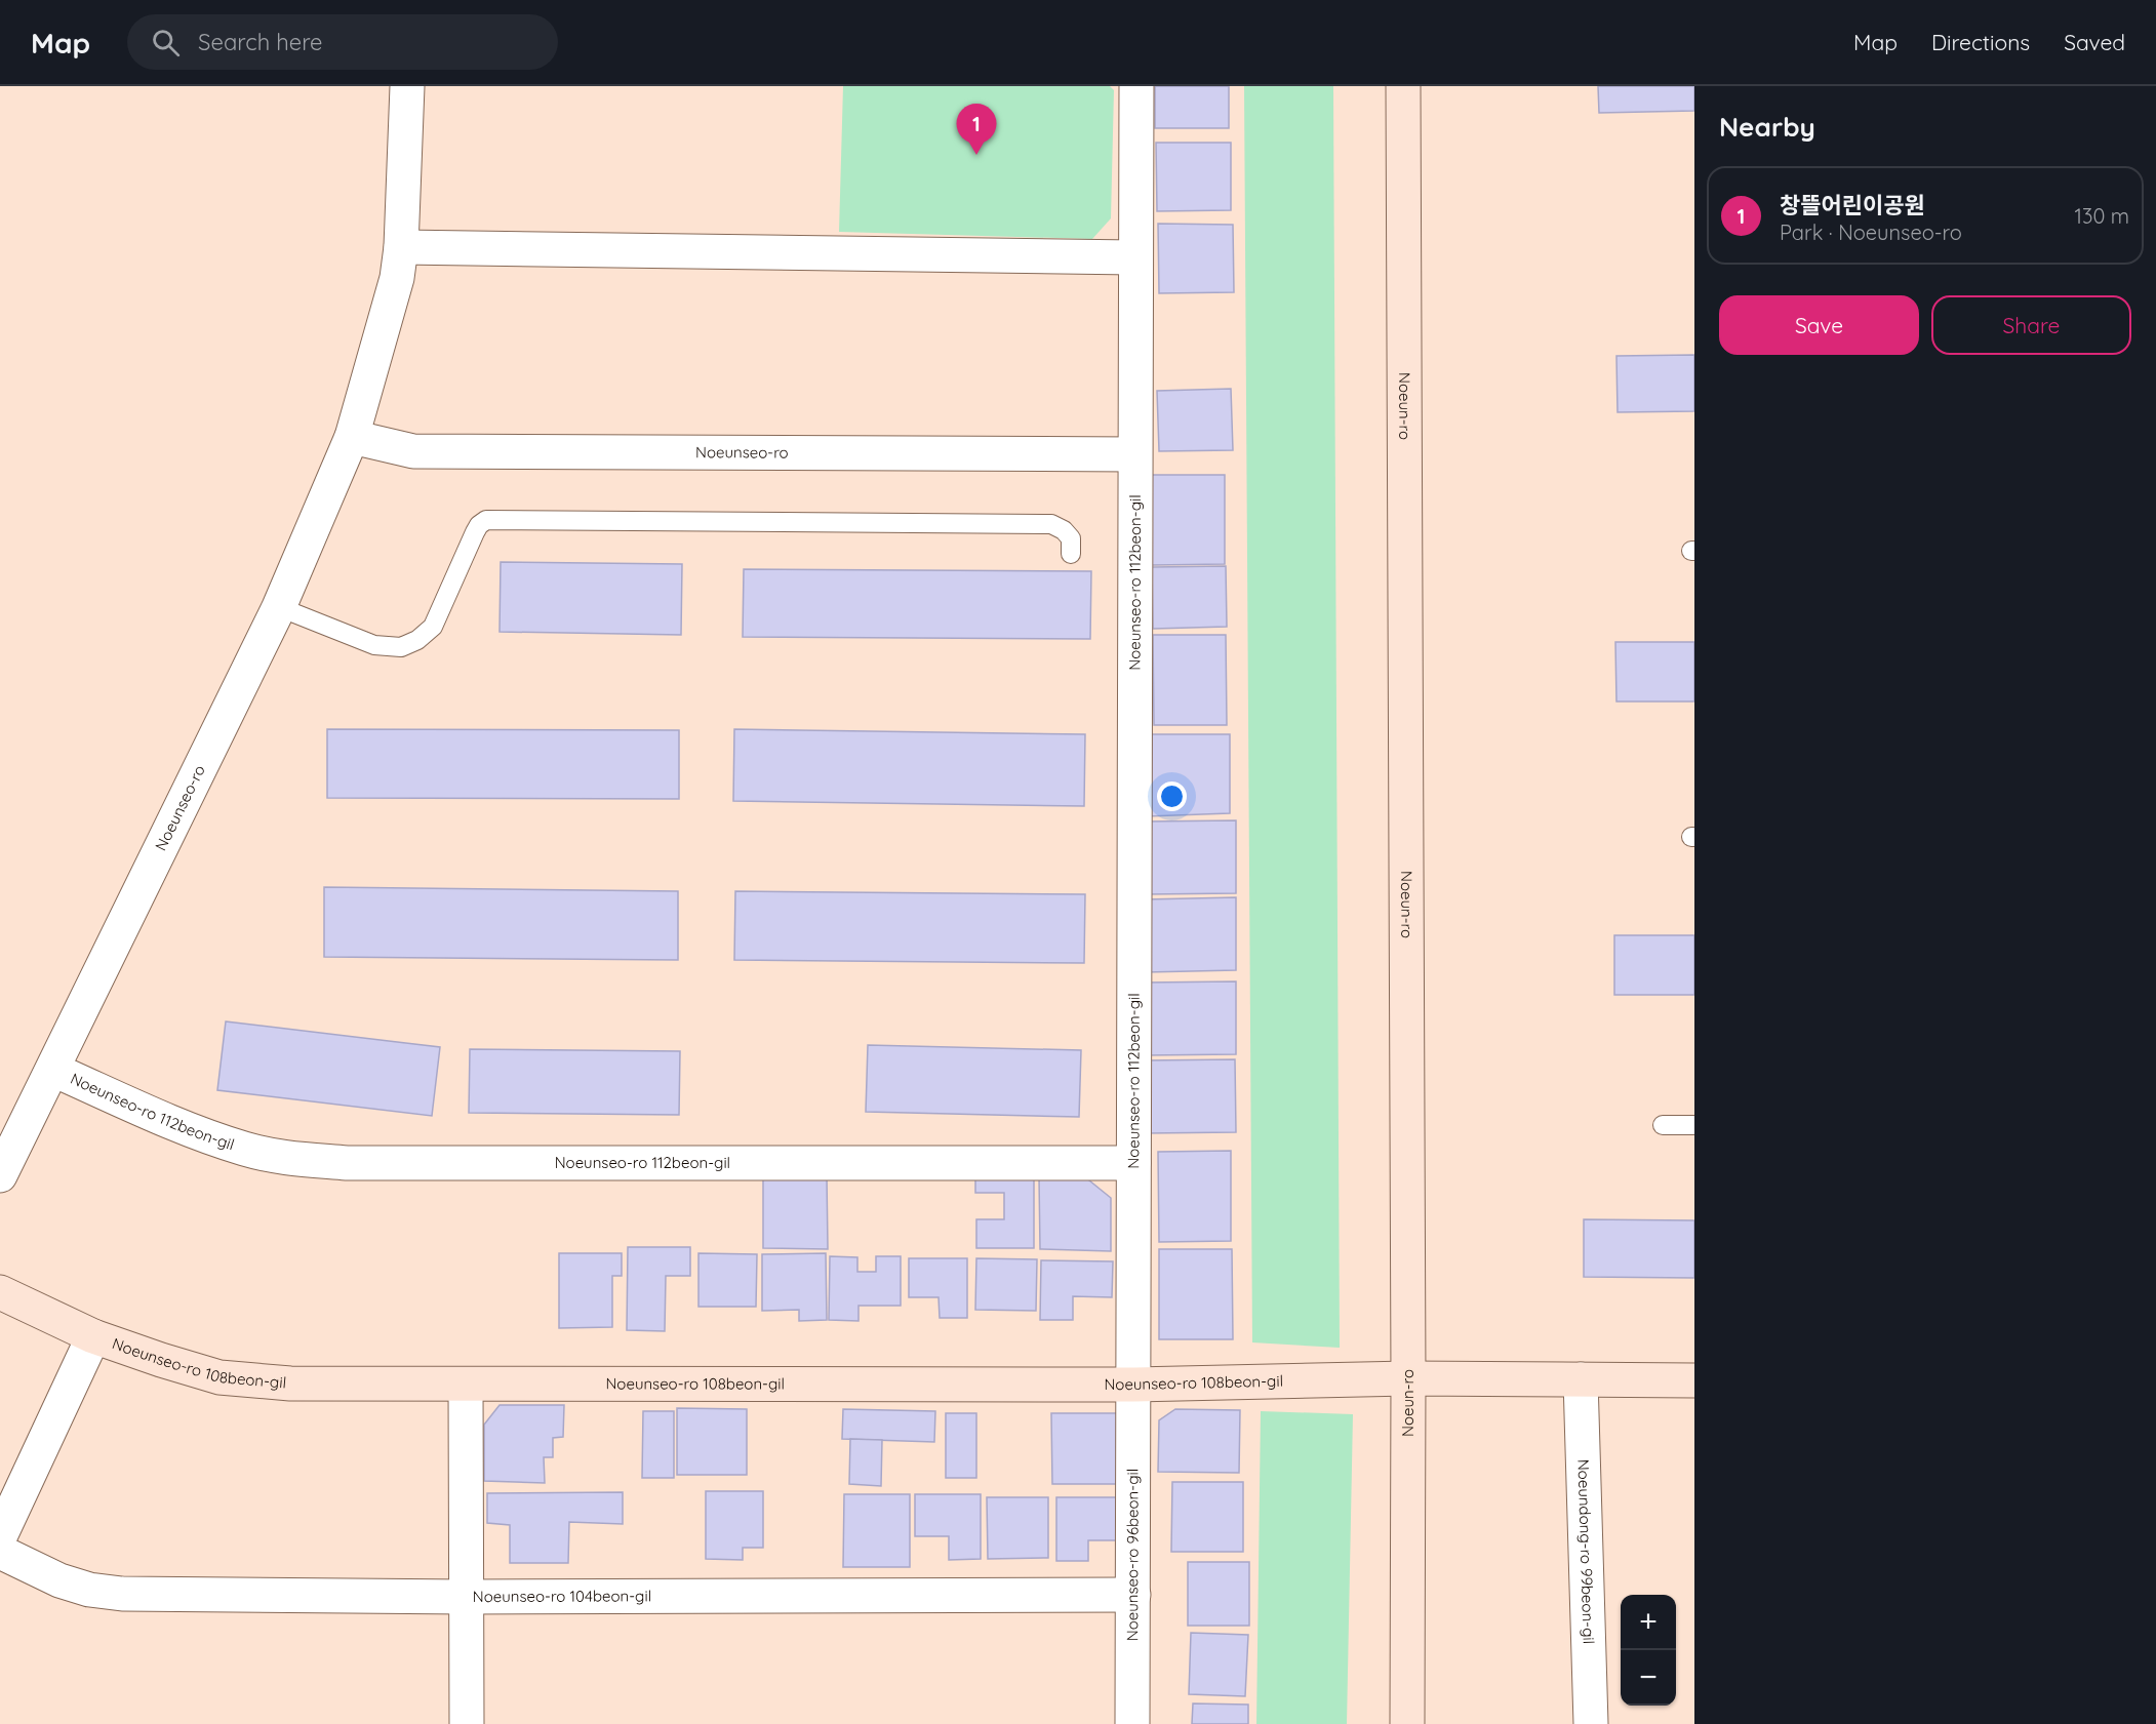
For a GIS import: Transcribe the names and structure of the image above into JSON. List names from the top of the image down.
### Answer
{
  "streets": {
    "street": [
      "Noeun-ro",
      "Noeunseo-ro",
      "Noeunseo-ro 112beon-gil",
      "Noeunseo-ro 108beon-gil",
      "Noeundong-ro 99beon-gil",
      "Noeunseo-ro 96beon-gil",
      "Noeunseo-ro 104beon-gil"
    ]
  },
  "crossings": [
    ["Noeun-ro", "Noeunseo-ro 108beon-gil"],
    ["Noeunseo-ro", "Noeunseo-ro 112beon-gil"],
    ["Noeunseo-ro 112beon-gil", "Noeunseo-ro 96beon-gil"],
    ["Noeunseo-ro 108beon-gil", "Noeunseo-ro 96beon-gil"],
    ["Noeunseo-ro 96beon-gil", "Noeunseo-ro 104beon-gil"]
  ],
  "page": {
    "header": "Map",
    "search": "Search here",
    "nav": ["Map", "Directions", "Saved"],
    "heading": "Nearby",
    "pins": "1",
    "list": [
      {
        "mark": "1",
        "name": "창뜰어린이공원",
        "note": "Park · Noeunseo-ro",
        "value": "130 m"
      }
    ],
    "buttons": ["Save", "Share"],
    "map_buttons": ["+", "−"]
  }
}
